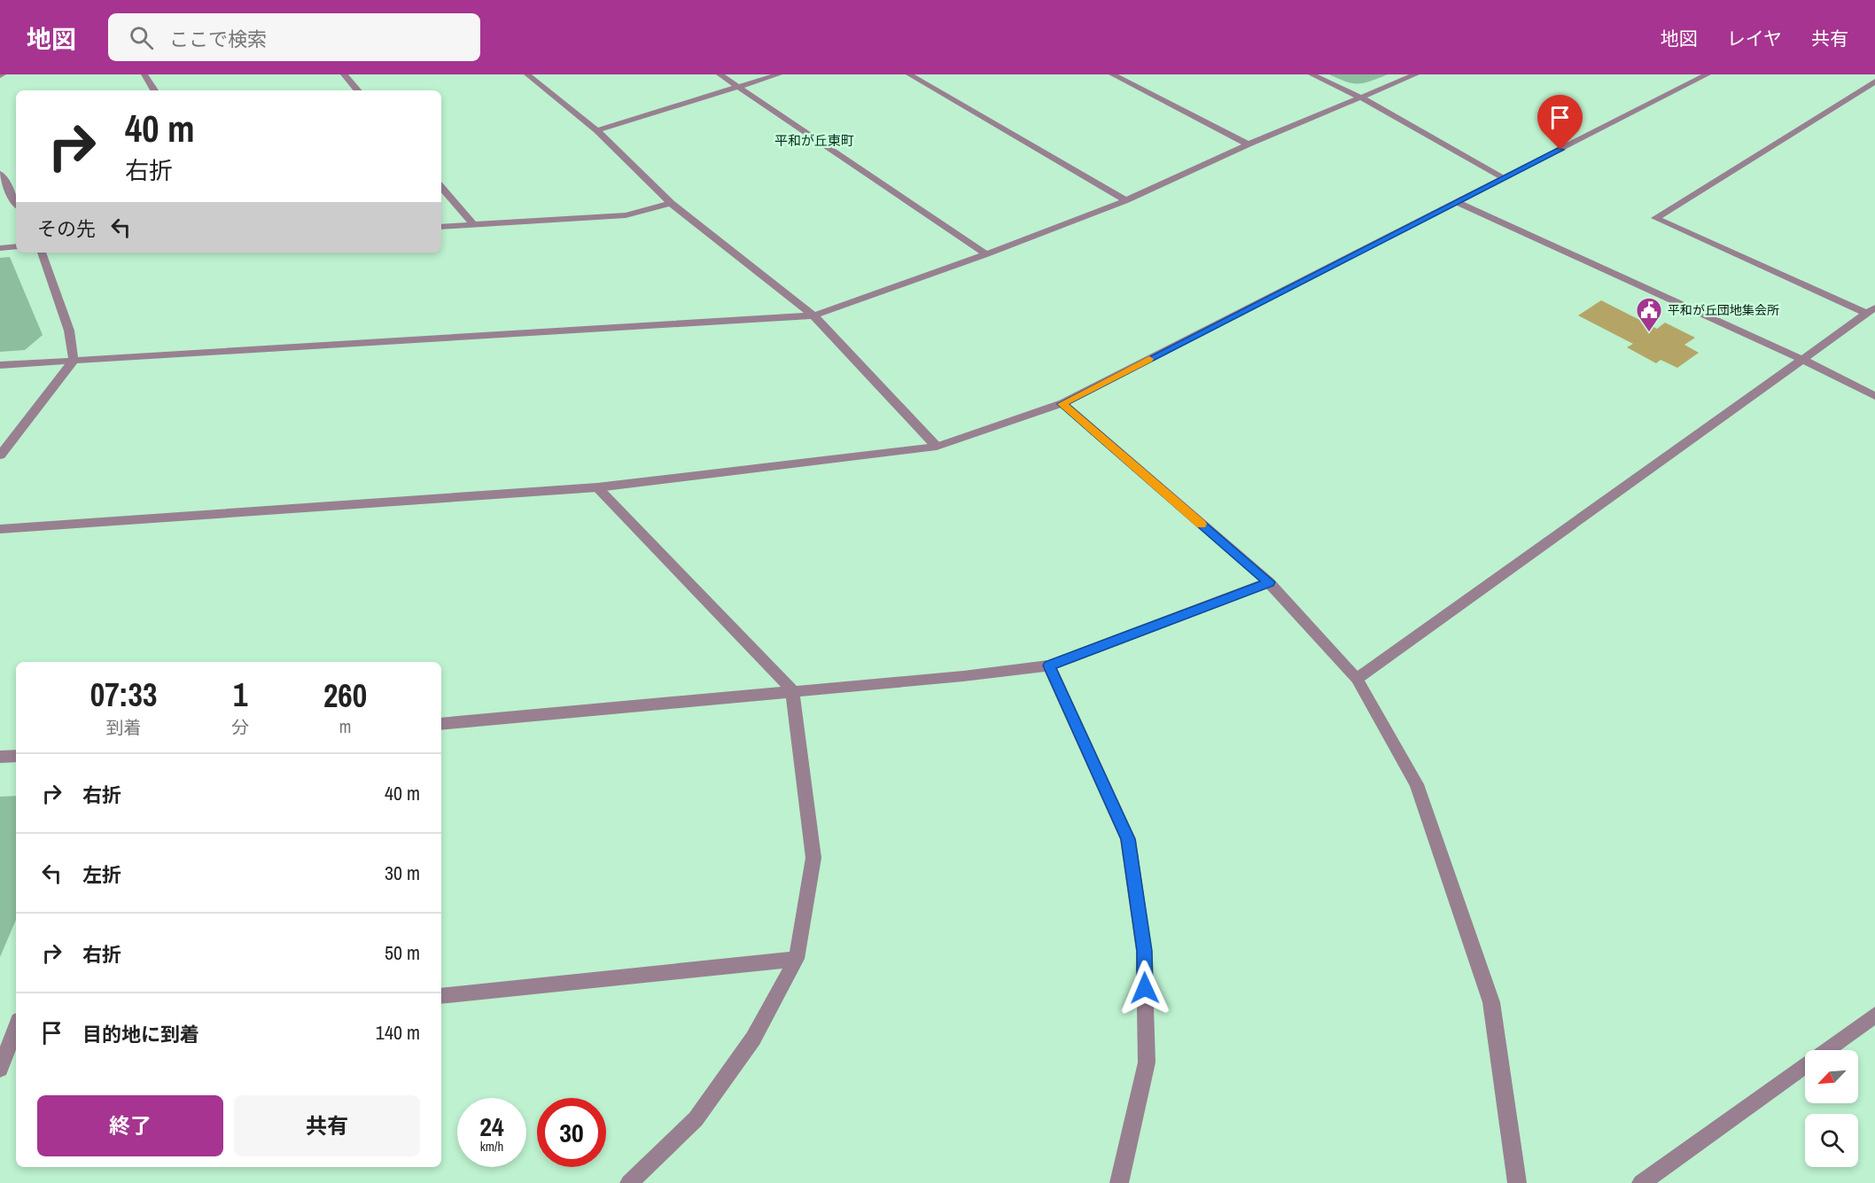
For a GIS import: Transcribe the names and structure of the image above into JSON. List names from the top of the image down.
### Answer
{
  "districts": ["平和が丘東町"],
  "places": {
    "public building": ["平和が丘団地集会所"]
  },
  "north": "bottom left",
  "page": {
    "header": "地図",
    "search": "ここで検索",
    "nav": ["地図", "レイヤ", "共有"],
    "turn": ["40 m", "右折"],
    "then": "その先",
    "eta": [
      "07:33",
      "到着",
      "1",
      "分",
      "260",
      "m"
    ],
    "list": [
      {
        "name": "右折",
        "value": "40 m"
      },
      {
        "name": "左折",
        "value": "30 m"
      },
      {
        "name": "右折",
        "value": "50 m"
      },
      {
        "name": "目的地に到着",
        "value": "140 m"
      }
    ],
    "buttons": ["終了", "共有"],
    "speed": "24 km/h",
    "limit": "30"
  }
}
